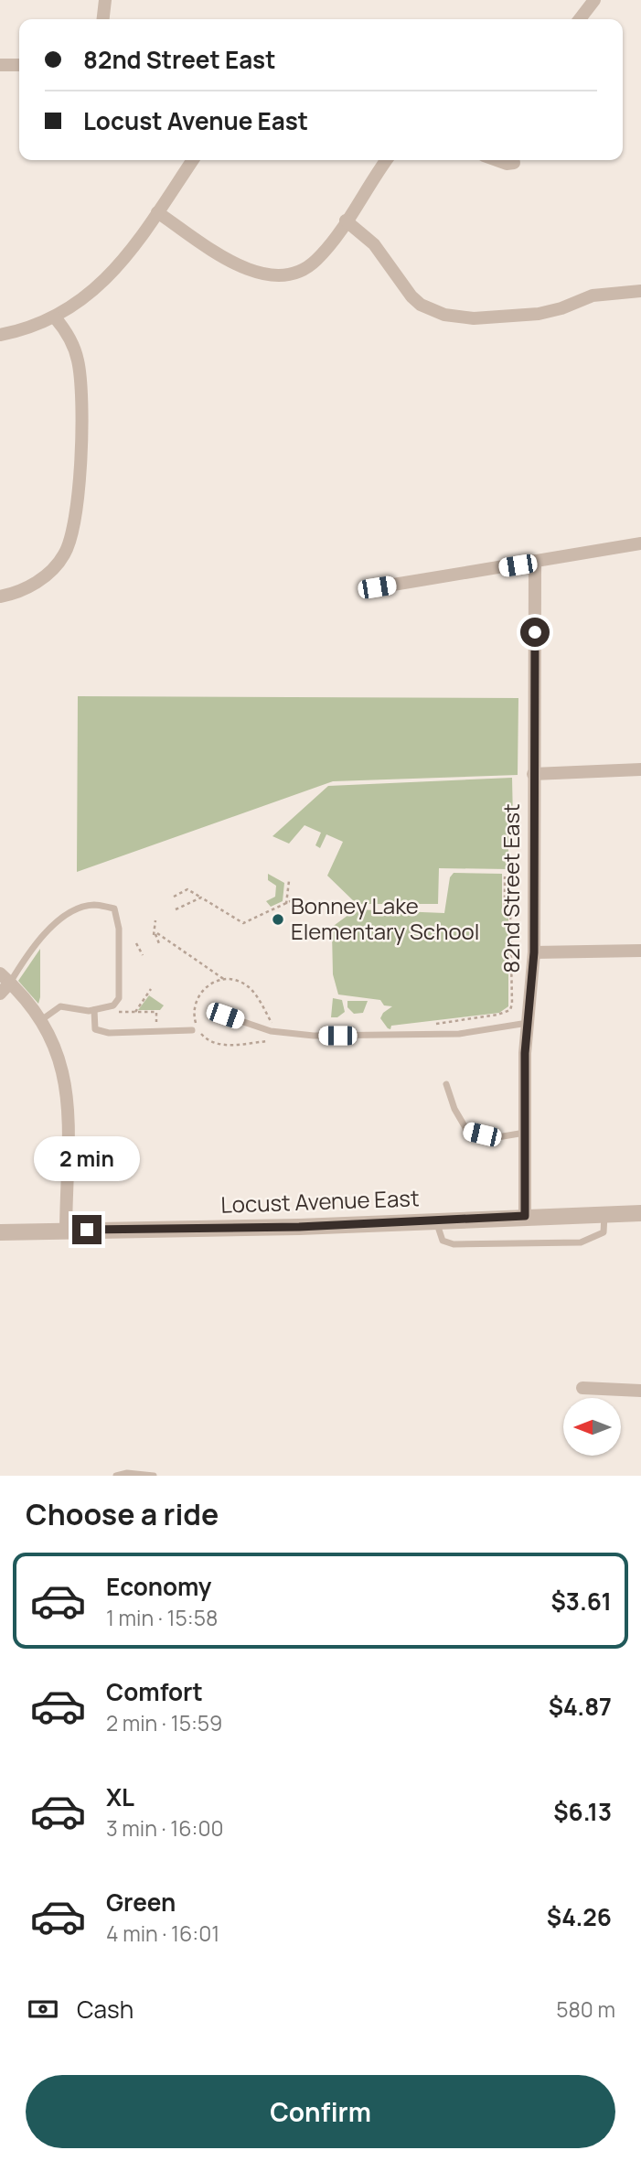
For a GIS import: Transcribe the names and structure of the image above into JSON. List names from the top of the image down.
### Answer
{
  "streets": {
    "street": ["82nd Street East", "Locust Avenue East"]
  },
  "crossings": [
    ["82nd Street East", "Locust Avenue East"]
  ],
  "places": ["Bonney Lake Elementary School"],
  "north": "left",
  "page": {
    "banner": ["82nd Street East", "Locust Avenue East"],
    "bubble": "2 min",
    "heading": "Choose a ride",
    "list": [
      {
        "name": "Economy",
        "note": "1 min · 15:58",
        "value": "$3.61"
      },
      {
        "name": "Comfort",
        "note": "2 min · 15:59",
        "value": "$4.87"
      },
      {
        "name": "XL",
        "note": "3 min · 16:00",
        "value": "$6.13"
      },
      {
        "name": "Green",
        "note": "4 min · 16:01",
        "value": "$4.26"
      }
    ],
    "pay": ["Cash", "580 m"],
    "buttons": "Confirm"
  }
}
